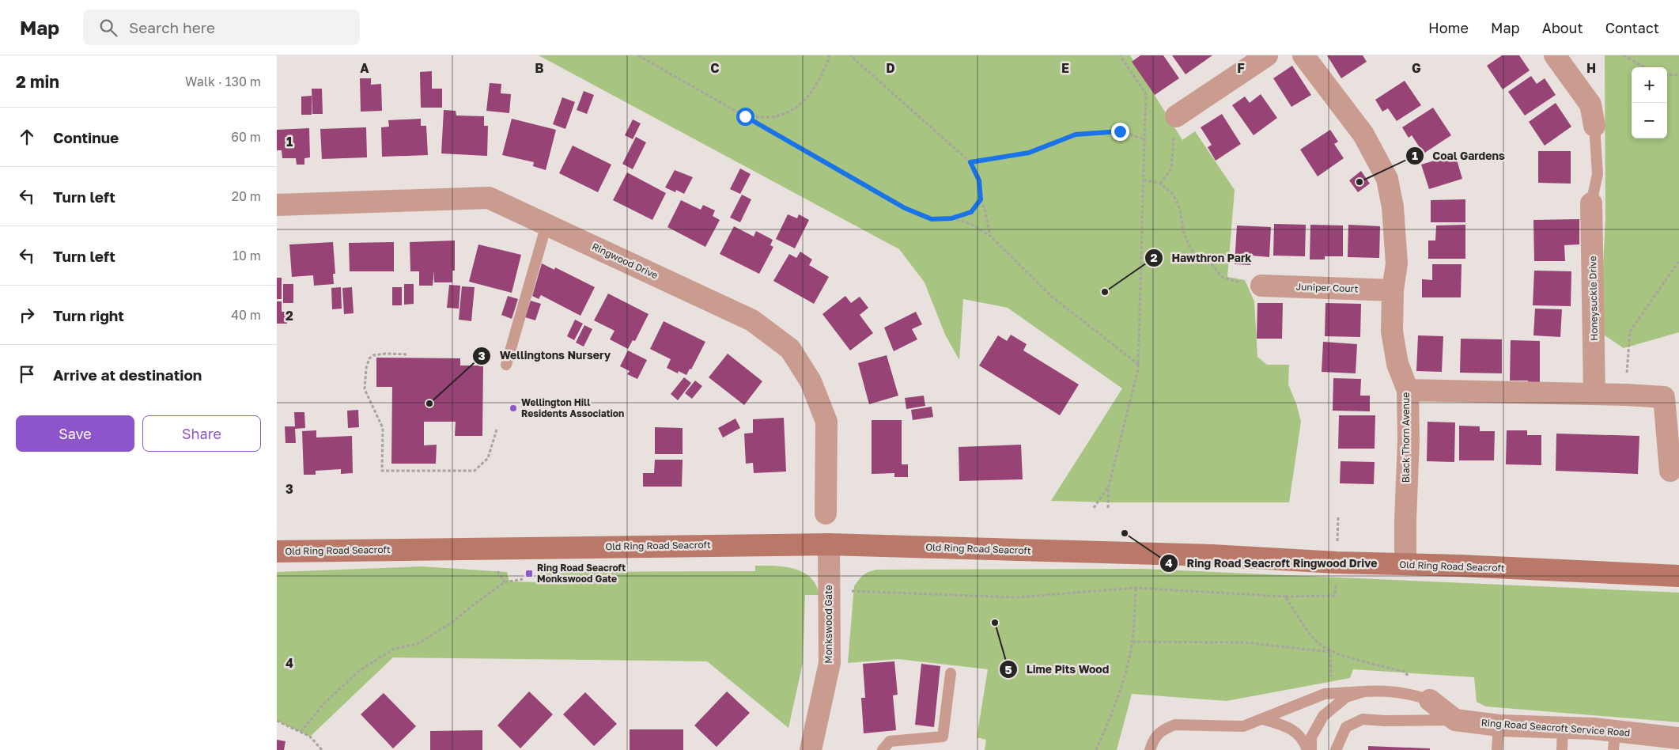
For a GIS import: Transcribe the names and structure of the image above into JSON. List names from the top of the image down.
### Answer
{
  "streets": {
    "main road": ["Old Ring Road Seacroft"],
    "street": [
      "Ringwood Drive",
      "Juniper Court",
      "Honeysuckle Drive",
      "Black Thorn Avenue",
      "Monkswood Gate",
      "Ring Road Seacroft Service Road"
    ]
  },
  "crossings": [
    ["Juniper Court", "Black Thorn Avenue"],
    ["Black Thorn Avenue", "Old Ring Road Seacroft"],
    ["Old Ring Road Seacroft", "Monkswood Gate"]
  ],
  "places": {
    "other": [
      "Coal Gardens",
      "Hawthron Park",
      "Wellingtons Nursery",
      "Wellington Hill Residents Association",
      "Ring Road Seacroft Ringwood Drive",
      "Lime Pits Wood"
    ],
    "transit": ["Ring Road Seacroft Monkswood Gate"]
  },
  "page": {
    "header": "Map",
    "search": "Search here",
    "nav": [
      "Home",
      "Map",
      "About",
      "Contact"
    ],
    "heading": ["2 min", "Walk · 130 m"],
    "map_buttons": ["+", "−"],
    "list": [
      ["Continue", "60 m"],
      ["Turn left", "20 m"],
      ["Turn left", "10 m"],
      ["Turn right", "40 m"],
      "Arrive at destination"
    ],
    "buttons": ["Save", "Share"]
  },
  "grid": {
    "columns": [
      "A",
      "B",
      "C",
      "D",
      "E",
      "F",
      "G",
      "H"
    ],
    "rows": [
      "1",
      "2",
      "3",
      "4"
    ]
  }
}
